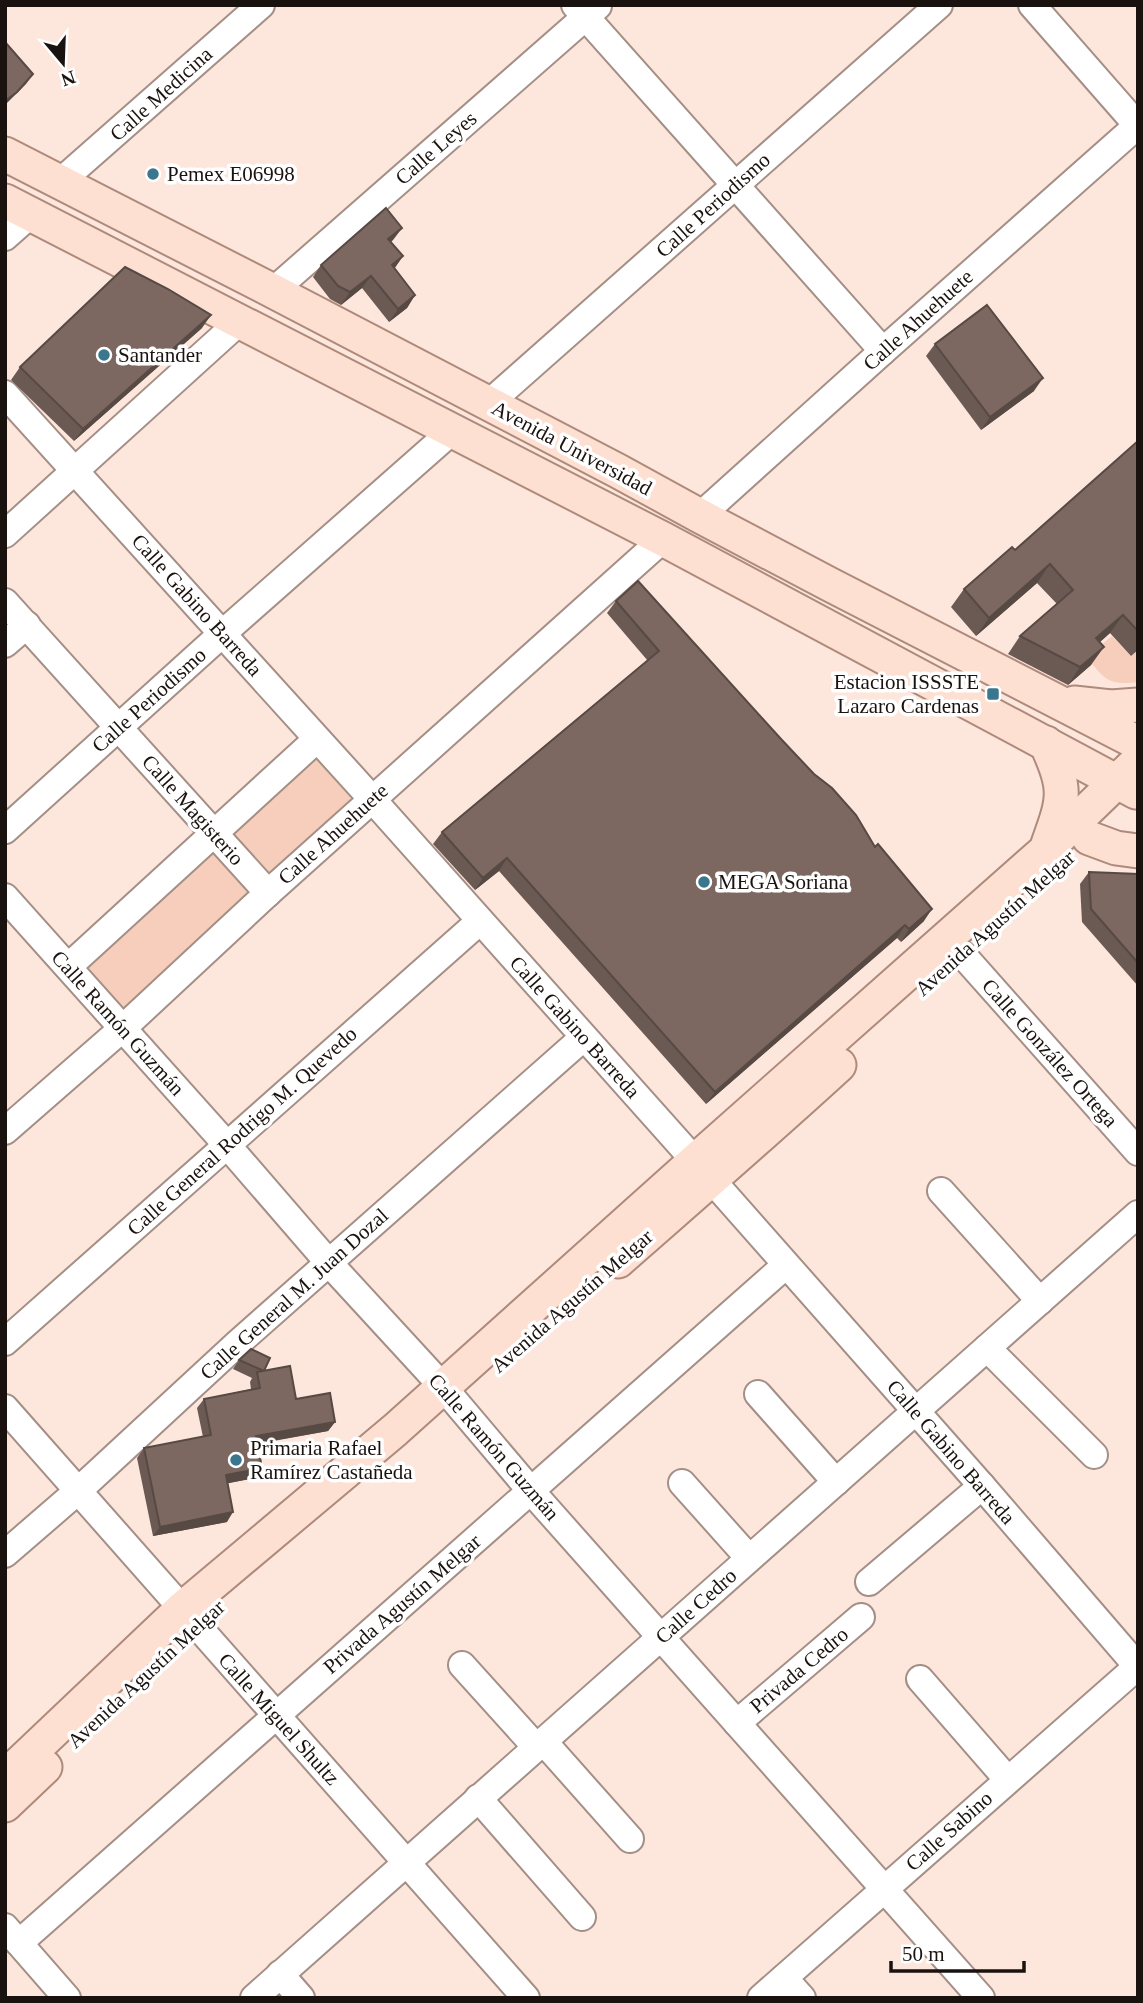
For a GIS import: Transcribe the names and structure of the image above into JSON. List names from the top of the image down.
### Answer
{
  "streets": {
    "main road": ["Avenida Universidad", "Avenida Agustín Melgar"],
    "street": [
      "Calle Medicina",
      "Calle Leyes",
      "Calle Periodismo",
      "Calle Ahuehuete",
      "Calle Gabino Barreda",
      "Calle Magisterio",
      "Calle Ramón Guzmán",
      "Calle González Ortega",
      "Calle General Rodrigo M. Quevedo",
      "Calle General M. Juan Dozal",
      "Privada Agustín Melgar",
      "Calle Cedro",
      "Privada Cedro",
      "Calle Miguel Shultz",
      "Calle Sabino"
    ]
  },
  "crossings": [
    ["Calle Medicina", "Avenida Universidad"],
    ["Calle Leyes", "Avenida Universidad"],
    ["Calle Periodismo", "Avenida Universidad"],
    ["Calle Periodismo", "Calle Gabino Barreda"],
    ["Calle Periodismo", "Calle Magisterio"],
    ["Calle Ahuehuete", "Avenida Universidad"],
    ["Calle Ahuehuete", "Calle Gabino Barreda"],
    ["Calle Ahuehuete", "Calle Magisterio"],
    ["Calle Ahuehuete", "Calle Ramón Guzmán"],
    ["Avenida Universidad", "Avenida Agustín Melgar"],
    ["Calle Gabino Barreda", "Avenida Agustín Melgar"],
    ["Calle Gabino Barreda", "Calle General Rodrigo M. Quevedo"],
    ["Calle Gabino Barreda", "Calle General M. Juan Dozal"],
    ["Calle Gabino Barreda", "Privada Agustín Melgar"],
    ["Calle Gabino Barreda", "Calle Cedro"],
    ["Calle Gabino Barreda", "Calle Sabino"],
    ["Avenida Agustín Melgar", "Calle Ramón Guzmán"],
    ["Avenida Agustín Melgar", "Calle González Ortega"],
    ["Avenida Agustín Melgar", "Calle Miguel Shultz"],
    ["Calle Ramón Guzmán", "Calle General Rodrigo M. Quevedo"],
    ["Calle Ramón Guzmán", "Calle General M. Juan Dozal"],
    ["Calle Ramón Guzmán", "Privada Agustín Melgar"],
    ["Calle Ramón Guzmán", "Calle Cedro"],
    ["Calle Ramón Guzmán", "Privada Cedro"],
    ["Calle Ramón Guzmán", "Calle Sabino"],
    ["Calle General M. Juan Dozal", "Calle Miguel Shultz"],
    ["Privada Agustín Melgar", "Calle Miguel Shultz"],
    ["Calle Cedro", "Calle Miguel Shultz"]
  ],
  "places": {
    "other": [
      "Pemex E06998",
      "Santander",
      "MEGA Soriana",
      "Primaria Rafael Ramírez Castañeda"
    ],
    "transit": ["Estacion ISSSTE Lazaro Cardenas"]
  },
  "scale_bar": "50 m",
  "north": "bottom"
}
